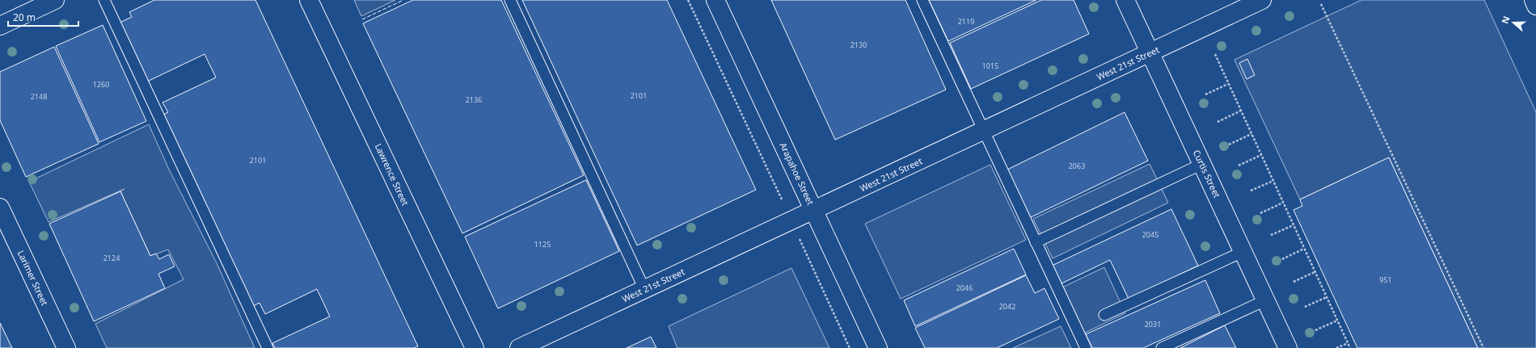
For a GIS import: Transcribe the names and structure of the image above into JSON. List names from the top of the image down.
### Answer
{
  "streets": {
    "street": [
      "West 21st Street",
      "Arapahoe Street",
      "Curtis Street",
      "Lawrence Street",
      "Larimer Street"
    ]
  },
  "crossings": [
    ["West 21st Street", "Arapahoe Street"],
    ["West 21st Street", "Curtis Street"]
  ],
  "house_numbers": [
    "2119",
    "2130",
    "1015",
    "1260",
    "2101",
    "2148",
    "2136",
    "2101",
    "2063",
    "2045",
    "1125",
    "2124",
    "951",
    "2046",
    "2042",
    "2031"
  ],
  "scale_bar": "20 m",
  "north": "left"
}
